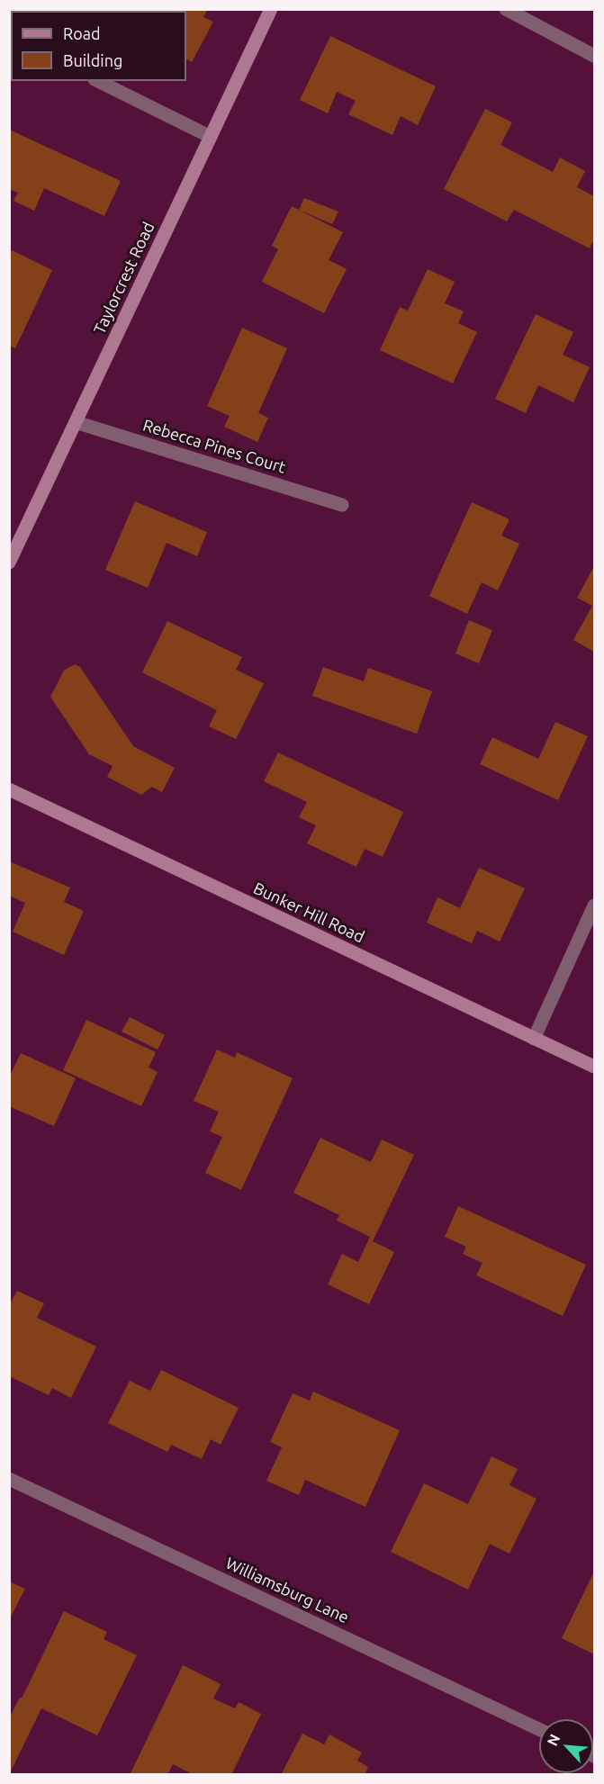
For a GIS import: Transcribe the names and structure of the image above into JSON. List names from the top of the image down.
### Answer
{
  "streets": {
    "street": [
      "Taylorcrest Road",
      "Rebecca Pines Court",
      "Bunker Hill Road",
      "Williamsburg Lane"
    ]
  },
  "crossings": [
    ["Taylorcrest Road", "Rebecca Pines Court"]
  ],
  "legend": ["Road", "Building"],
  "north": "top left"
}
